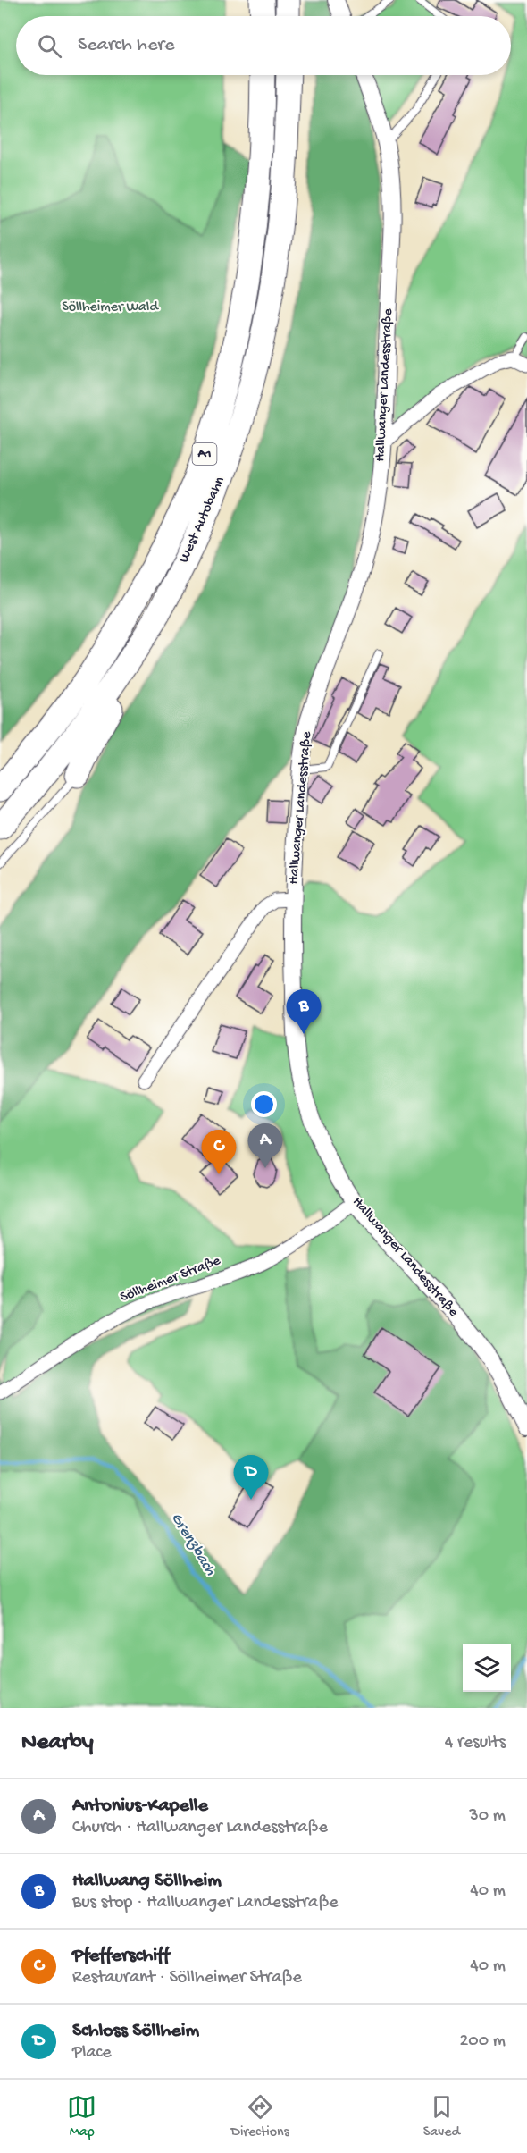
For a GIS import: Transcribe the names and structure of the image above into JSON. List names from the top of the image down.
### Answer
{
  "streets": {
    "highway": ["A1", "West Autobahn"],
    "street": ["Hallwanger Landesstraße", "Söllheimer Straße"]
  },
  "crossings": [
    ["Hallwanger Landesstraße", "Söllheimer Straße"]
  ],
  "water": ["Grenzbach"],
  "parks": ["Söllheimer Wald"],
  "page": {
    "search": "Search here",
    "pins": [
      "B",
      "A",
      "C",
      "D"
    ],
    "heading": ["Nearby", "4 results"],
    "list": [
      {
        "mark": "A",
        "name": "Antonius-Kapelle",
        "note": "Church · Hallwanger Landesstraße",
        "value": "30 m"
      },
      {
        "mark": "B",
        "name": "Hallwang Söllheim",
        "note": "Bus stop · Hallwanger Landesstraße",
        "value": "40 m"
      },
      {
        "mark": "C",
        "name": "Pfefferschiff",
        "note": "Restaurant · Söllheimer Straße",
        "value": "40 m"
      },
      {
        "mark": "D",
        "name": "Schloss Söllheim",
        "note": "Place",
        "value": "200 m"
      }
    ],
    "nav": ["Map", "Directions", "Saved"]
  }
}
